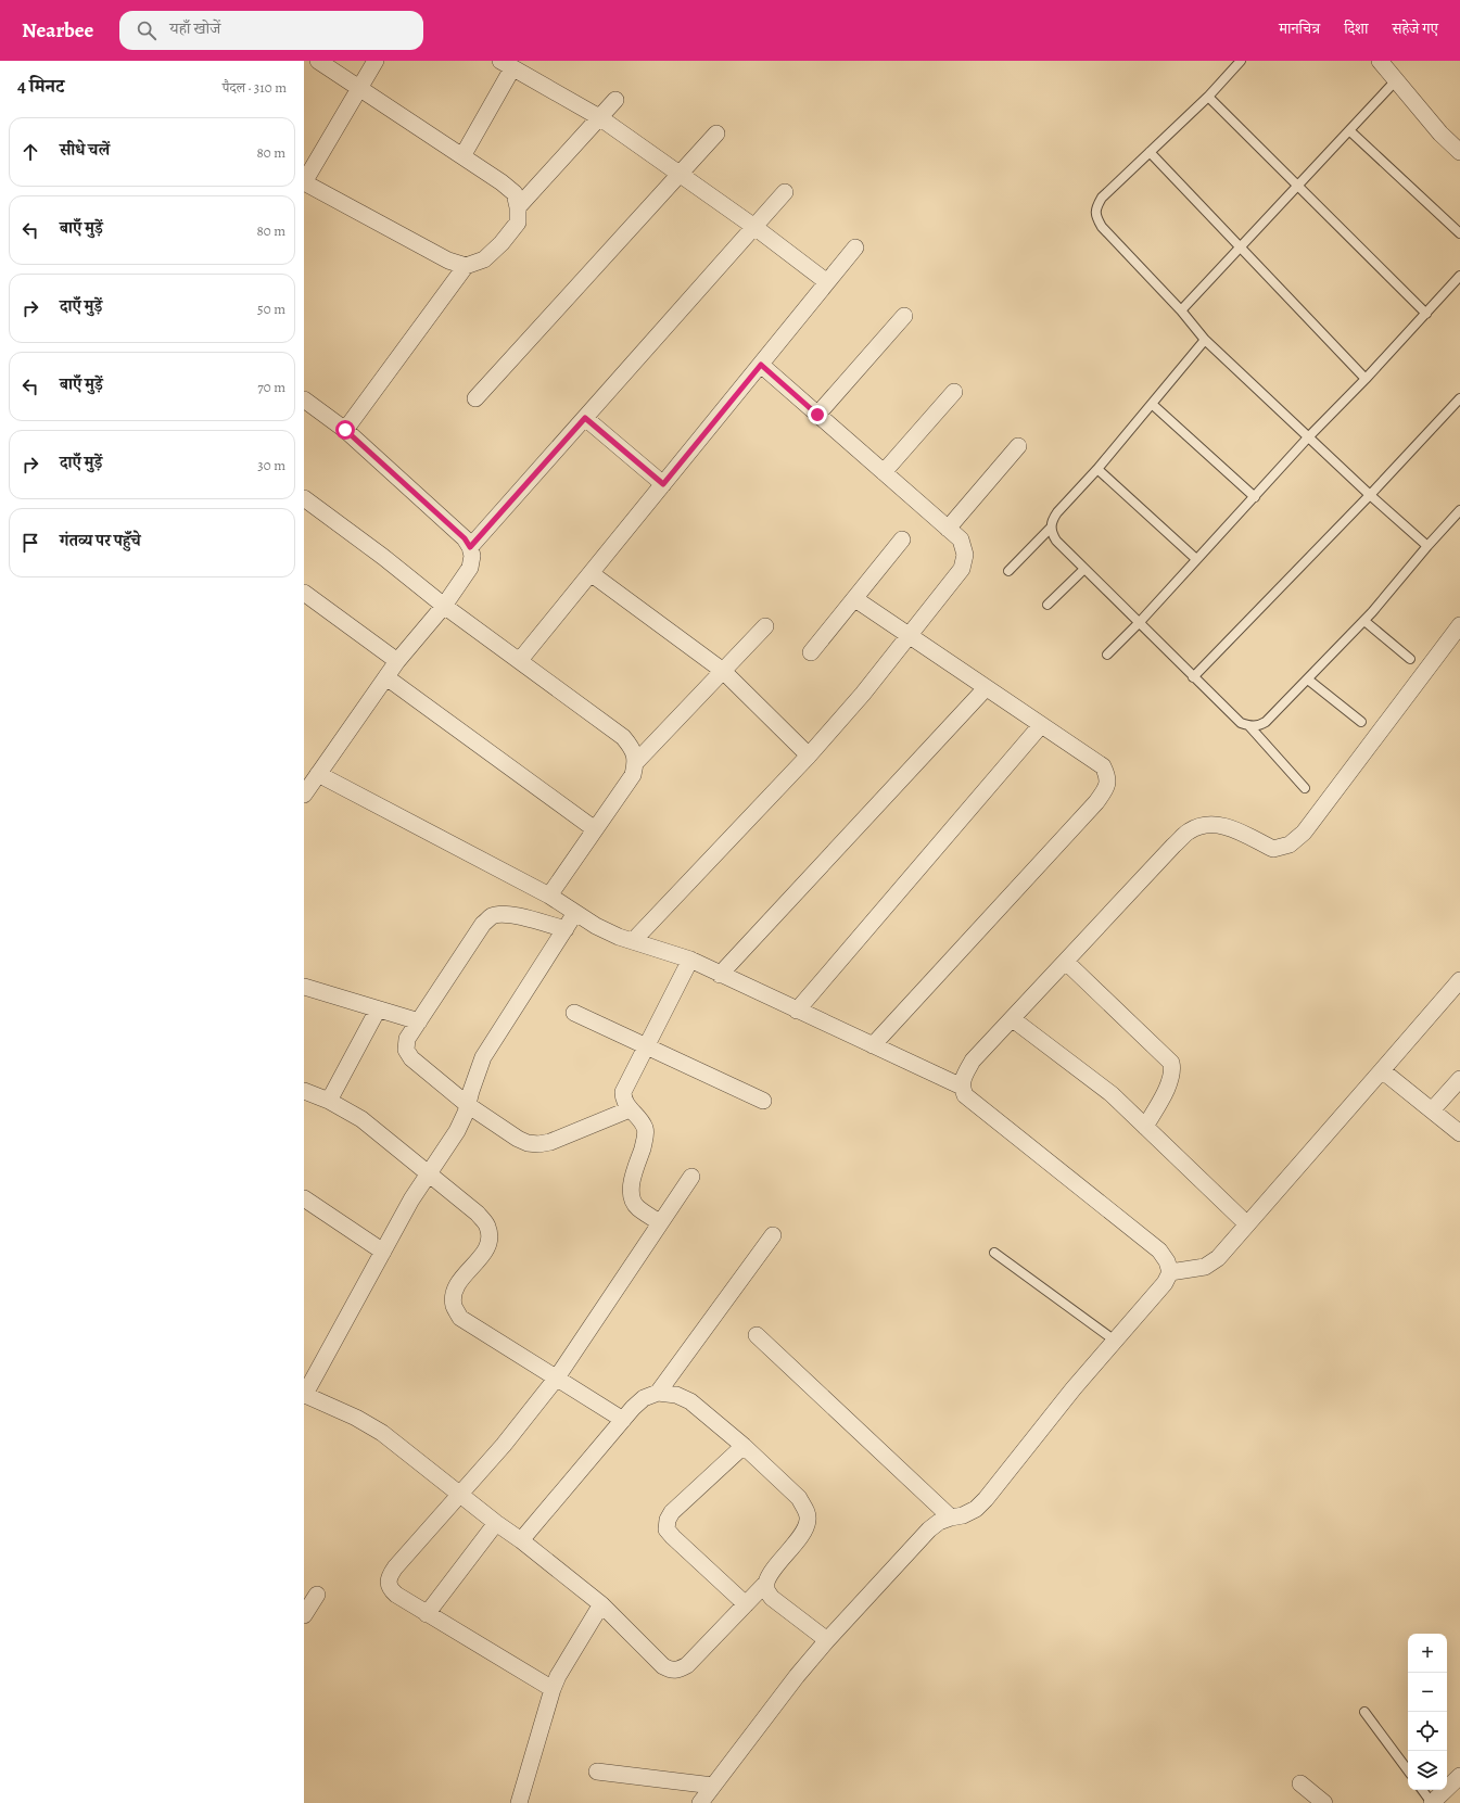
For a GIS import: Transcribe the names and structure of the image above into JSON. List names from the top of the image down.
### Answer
{
  "page": {
    "header": "Nearbee",
    "search": "यहाँ खोजें",
    "nav": ["मानचित्र", "दिशा", "सहेजे गए"],
    "heading": ["4 मिनट", "पैदल · 310 m"],
    "list": [
      ["सीधे चलें", "80 m"],
      ["बाएँ मुड़ें", "80 m"],
      ["दाएँ मुड़ें", "50 m"],
      ["बाएँ मुड़ें", "70 m"],
      ["दाएँ मुड़ें", "30 m"],
      "गंतव्य पर पहुँचे"
    ],
    "map_buttons": ["+", "−"]
  }
}
